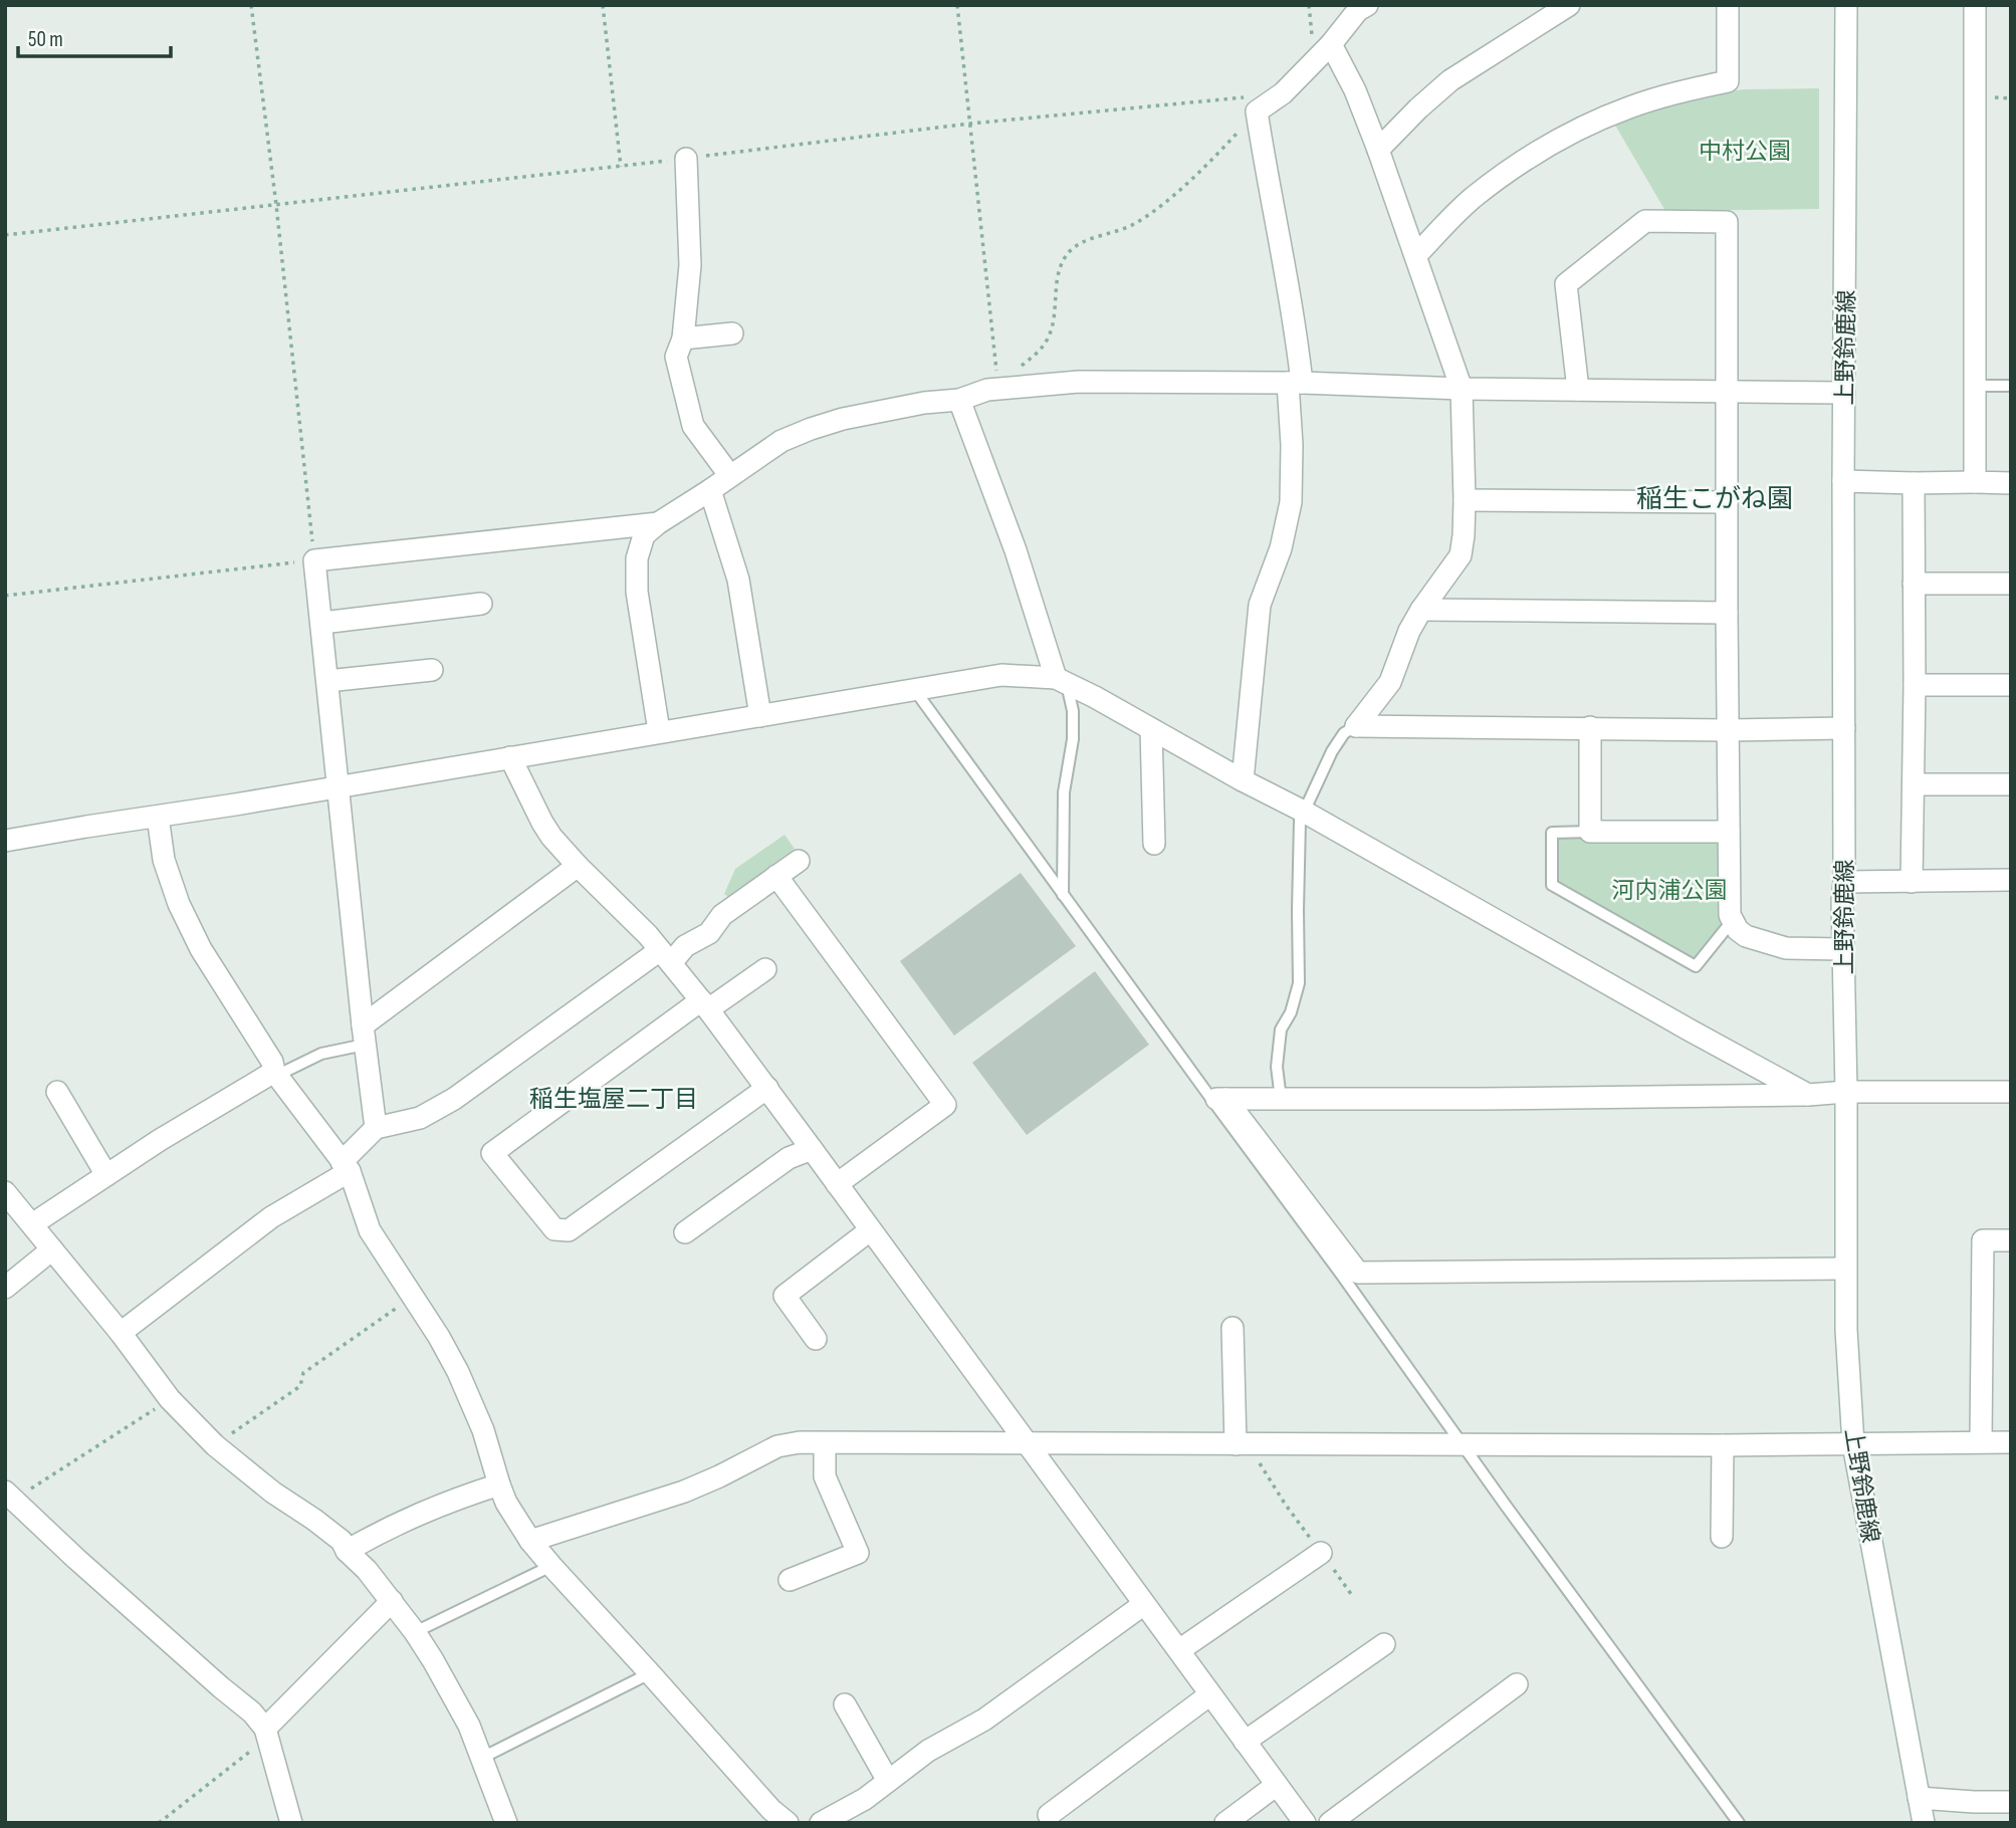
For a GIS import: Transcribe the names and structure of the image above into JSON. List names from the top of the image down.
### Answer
{
  "streets": {
    "street": ["上野鈴鹿線"]
  },
  "districts": ["稲生こがね園", "稲生塩屋二丁目"],
  "parks": ["中村公園", "河内浦公園"],
  "scale_bar": "50 m"
}
